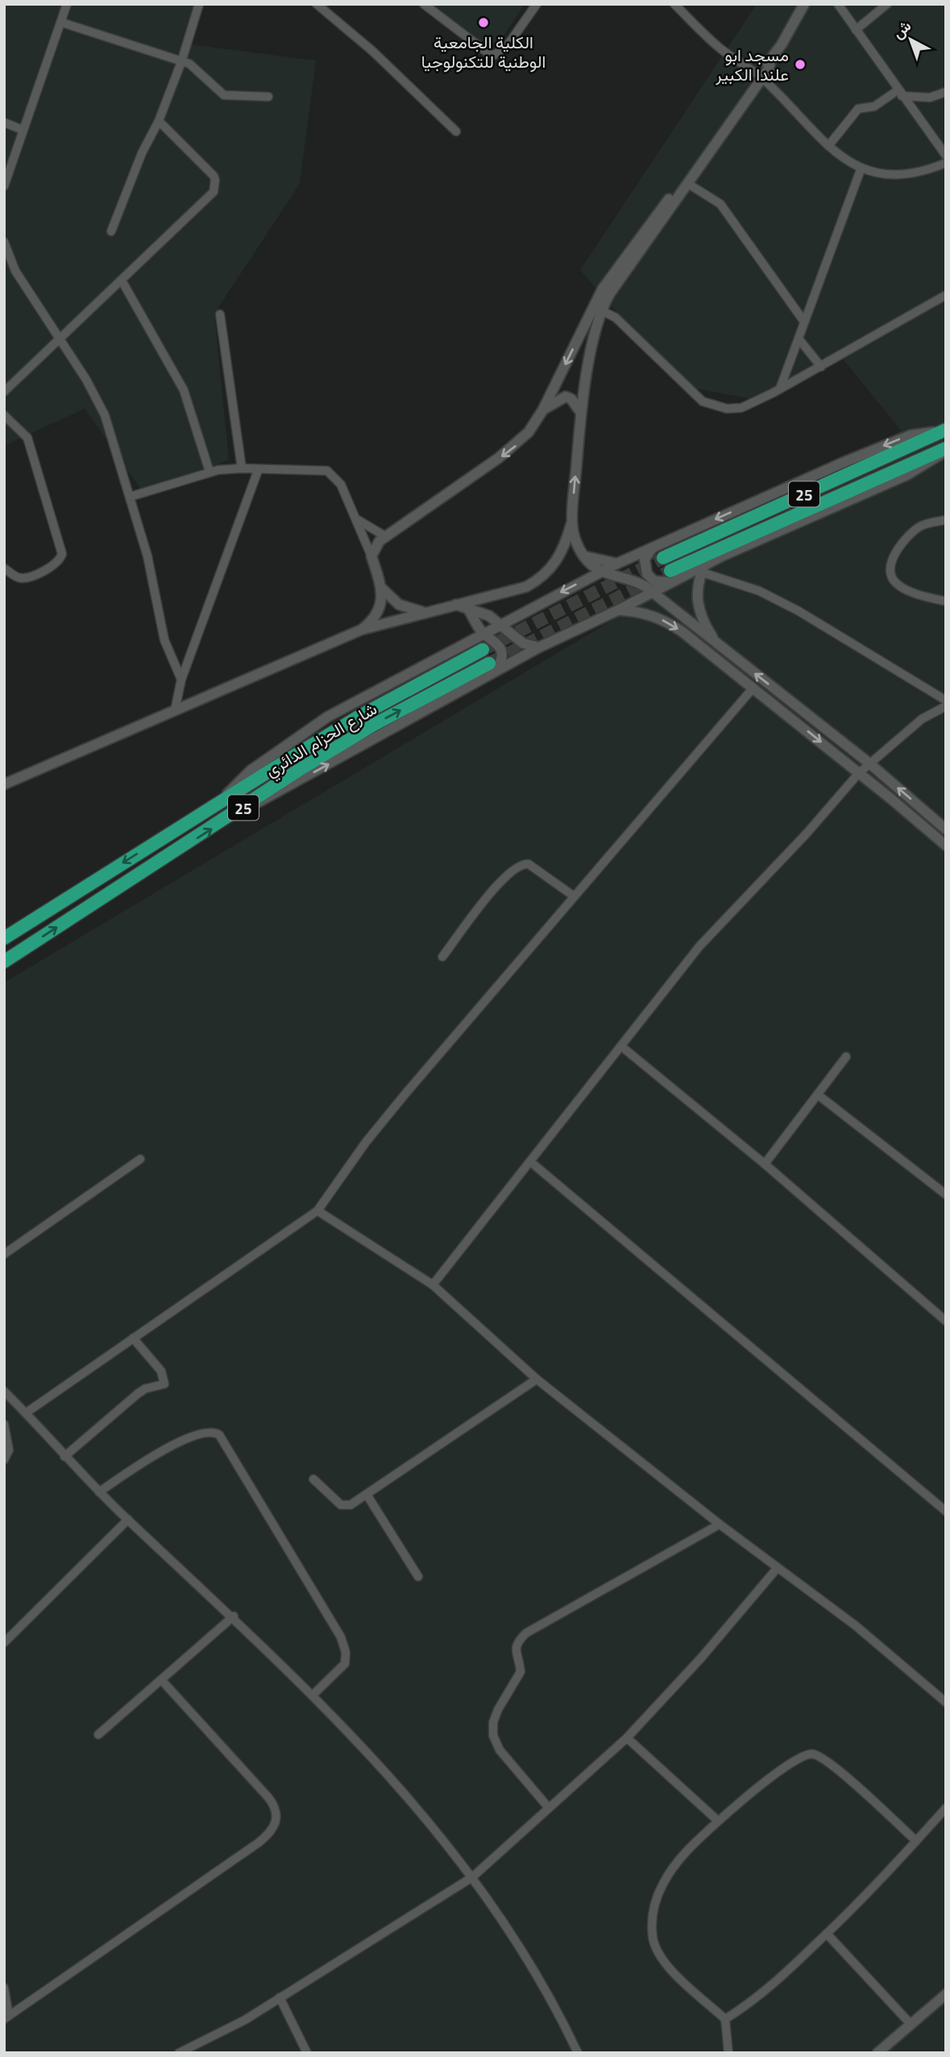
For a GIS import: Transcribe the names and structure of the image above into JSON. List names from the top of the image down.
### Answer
{
  "streets": {
    "highway": ["25", "شارع الحزام الدائري"]
  },
  "places": ["الكلية الجامعية الوطنية للتكنولوجيا", "مسجد ابو علندا الكبير"],
  "north": "top left"
}
